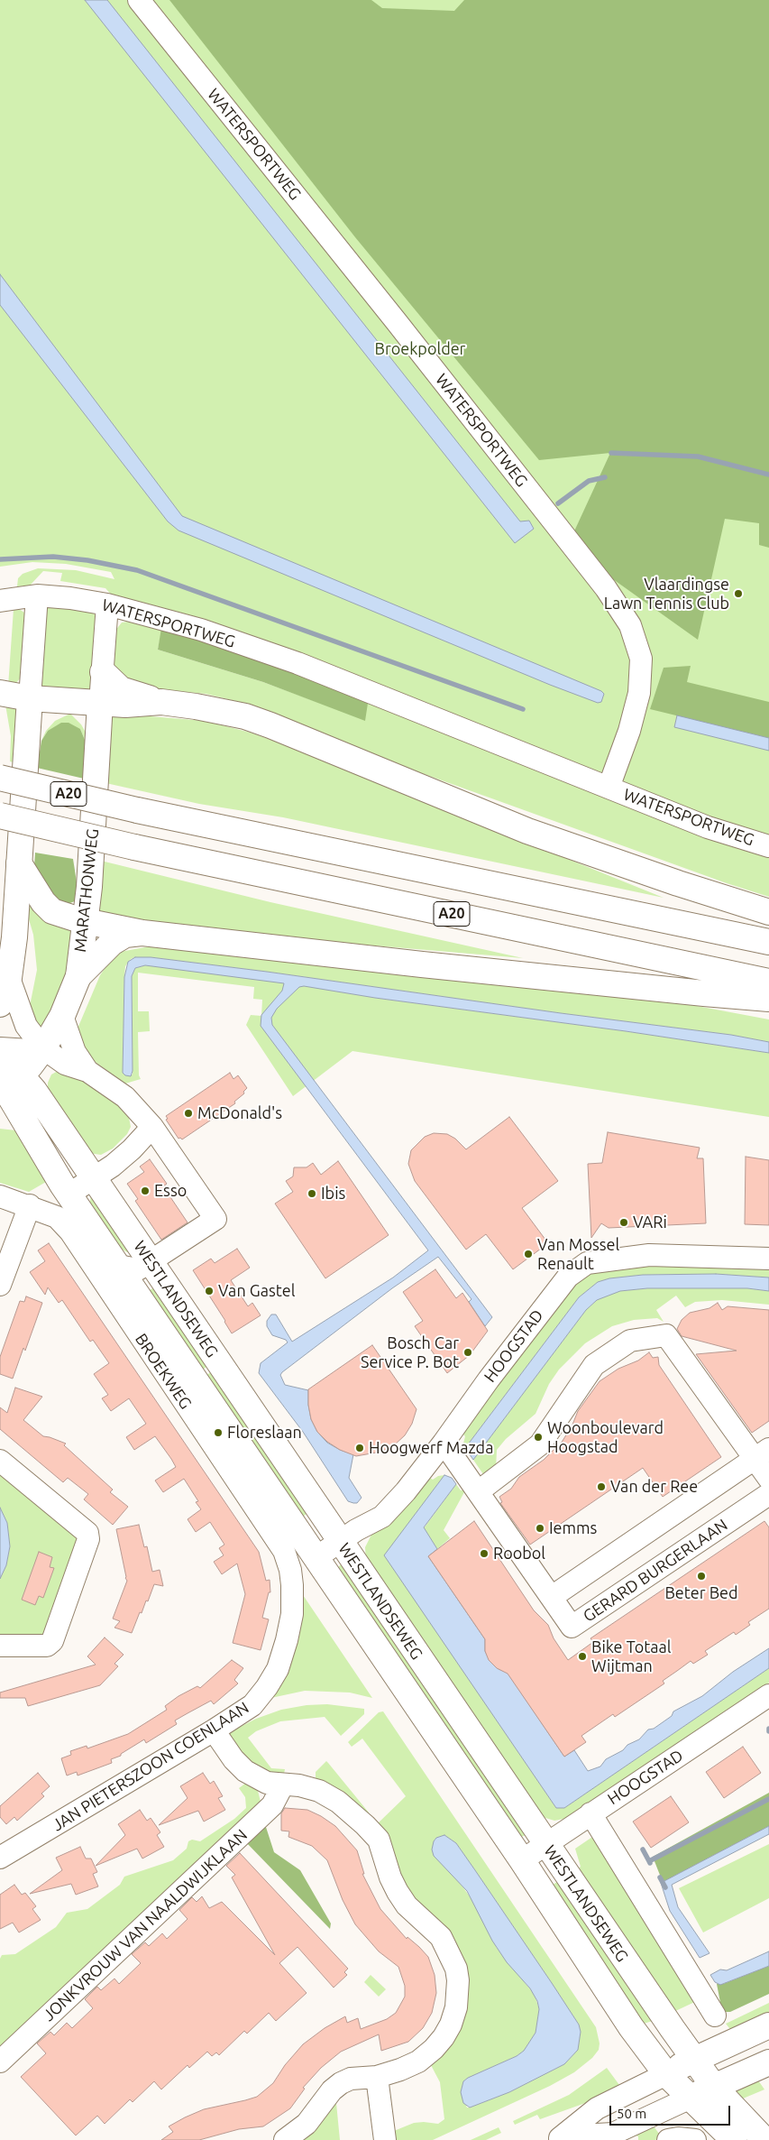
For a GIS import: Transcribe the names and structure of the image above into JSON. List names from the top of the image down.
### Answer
{
  "streets": {
    "main road": ["A20", "MARATHONWEG", "WESTLANDSEWEG"],
    "street": [
      "WATERSPORTWEG",
      "HOOGSTAD",
      "BROEKWEG",
      "GERARD BURGERLAAN",
      "JAN PIETERSZOON COENLAAN",
      "JONKVROUW VAN NAALDWIJKLAAN"
    ]
  },
  "crossings": [
    ["WATERSPORTWEG", "MARATHONWEG"],
    ["MARATHONWEG", "WESTLANDSEWEG"],
    ["WESTLANDSEWEG", "HOOGSTAD"],
    ["HOOGSTAD", "GERARD BURGERLAAN"],
    ["BROEKWEG", "JAN PIETERSZOON COENLAAN"]
  ],
  "parks": ["Broekpolder"],
  "places": [
    "Vlaardingse Lawn Tennis Club",
    "McDonald's",
    "Esso",
    "Ibis",
    "VARi",
    "Van Mossel Renault",
    "Van Gastel",
    "Bosch Car Service P. Bot",
    "Floreslaan",
    "Woonboulevard Hoogstad",
    "Hoogwerf Mazda",
    "Van der Ree",
    "Iemms",
    "Roobol",
    "Beter Bed",
    "Bike Totaal Wijtman"
  ],
  "scale_bar": "50 m"
}
